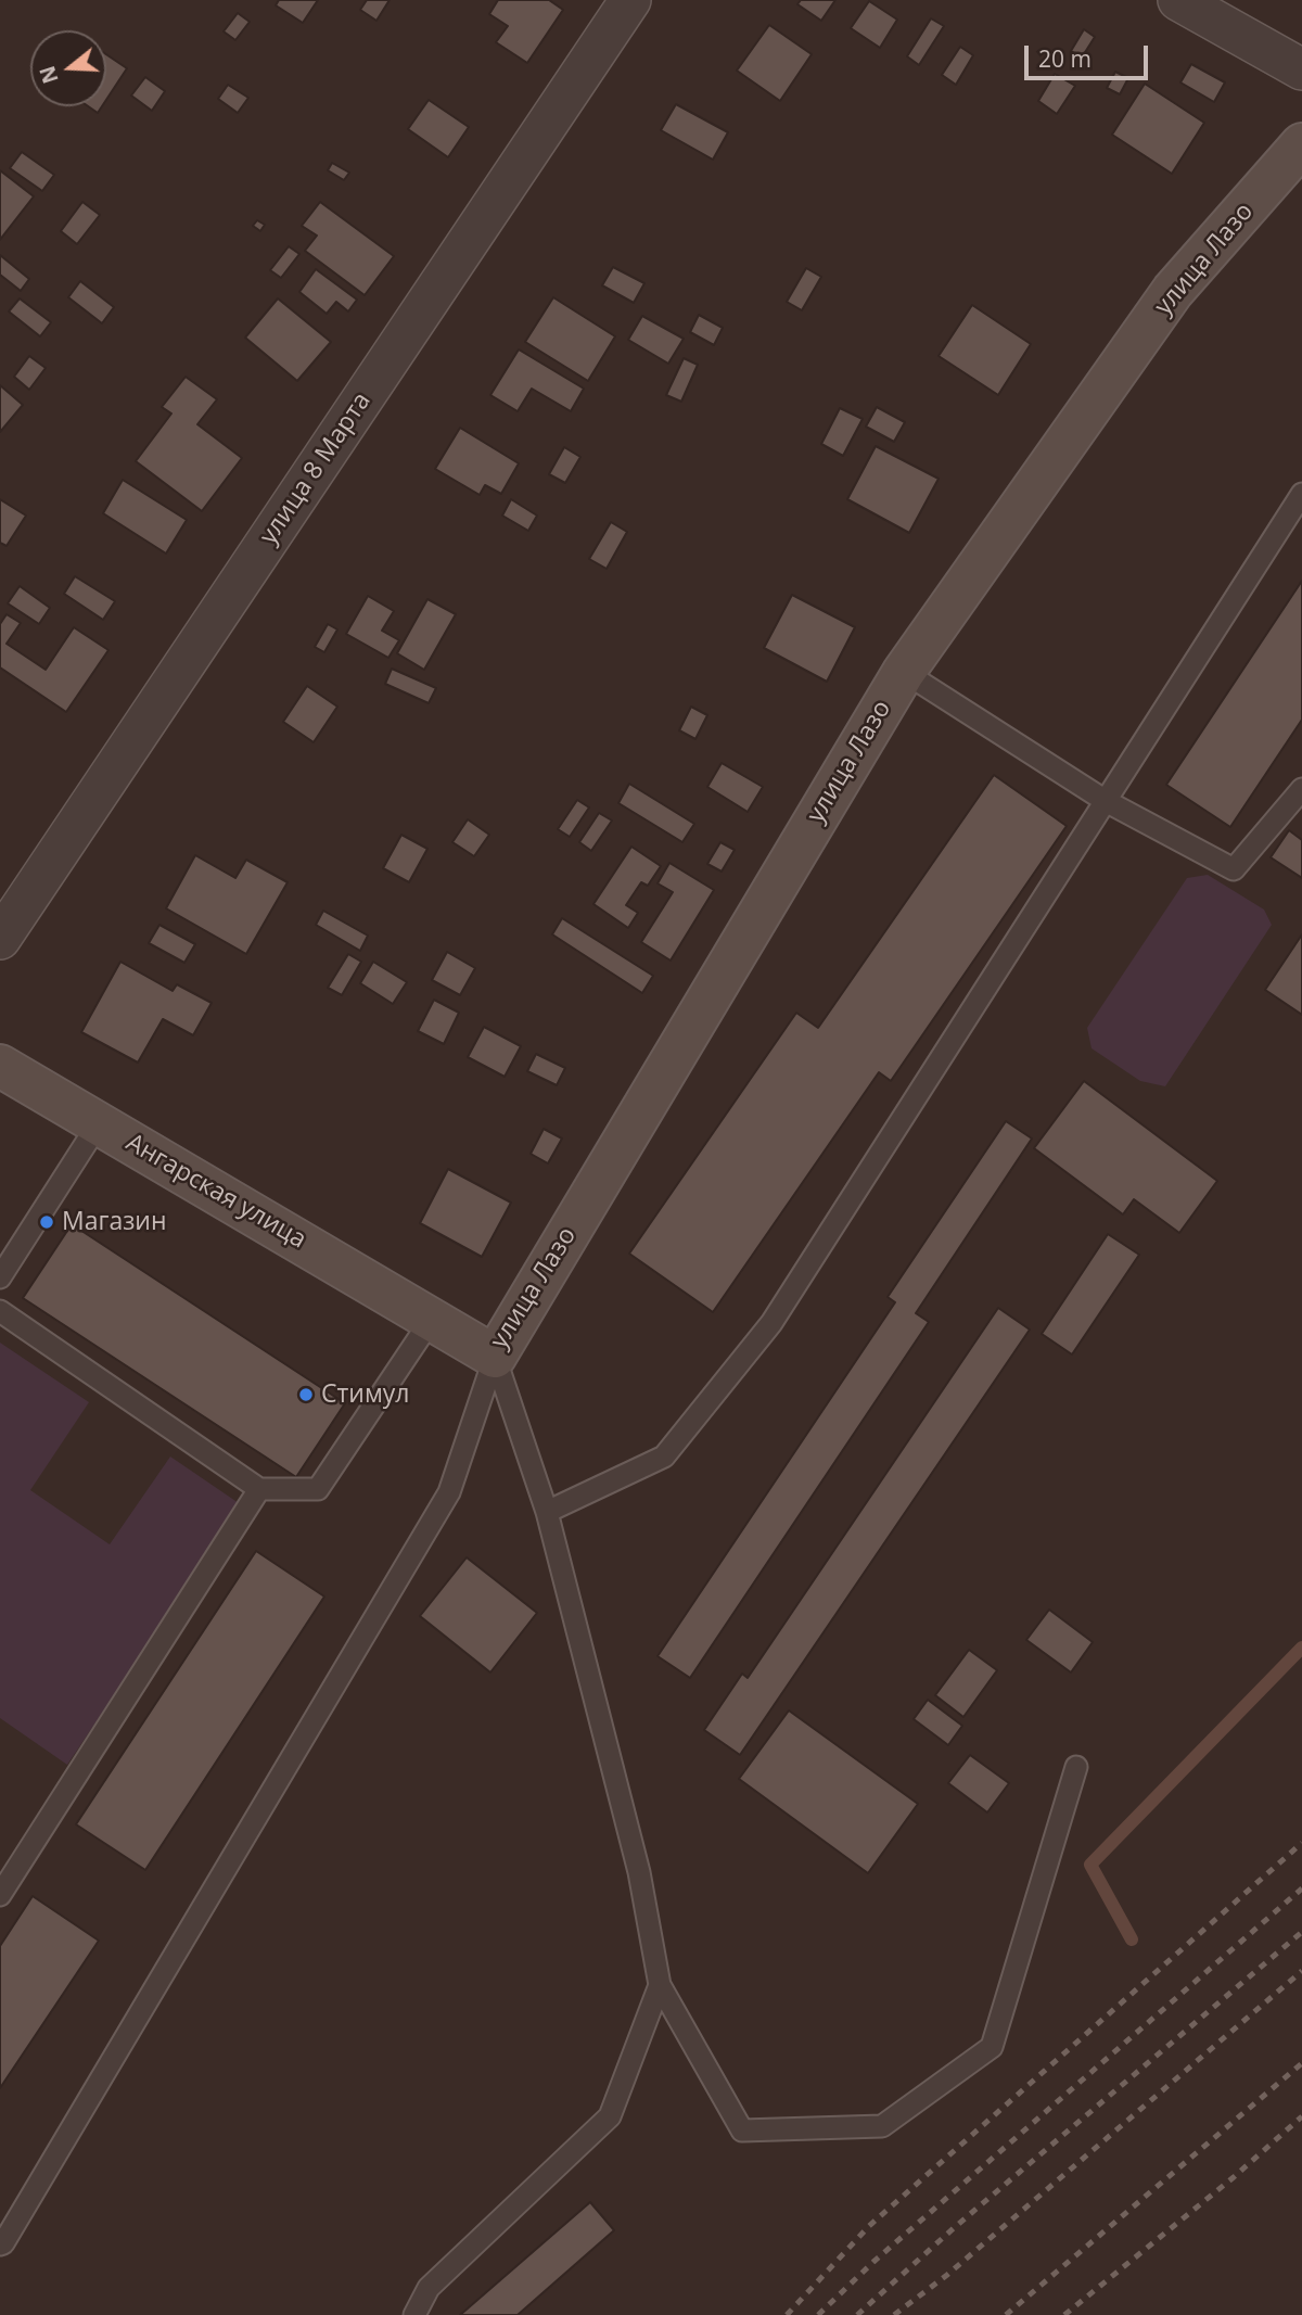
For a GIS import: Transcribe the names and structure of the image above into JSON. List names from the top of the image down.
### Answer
{
  "streets": {
    "street": ["улица Лазо", "улица 8 Марта", "Ангарская улица"]
  },
  "crossings": [
    ["улица Лазо", "Ангарская улица"]
  ],
  "places": ["Магазин", "Стимул"],
  "scale_bar": "20 m",
  "north": "left"
}
